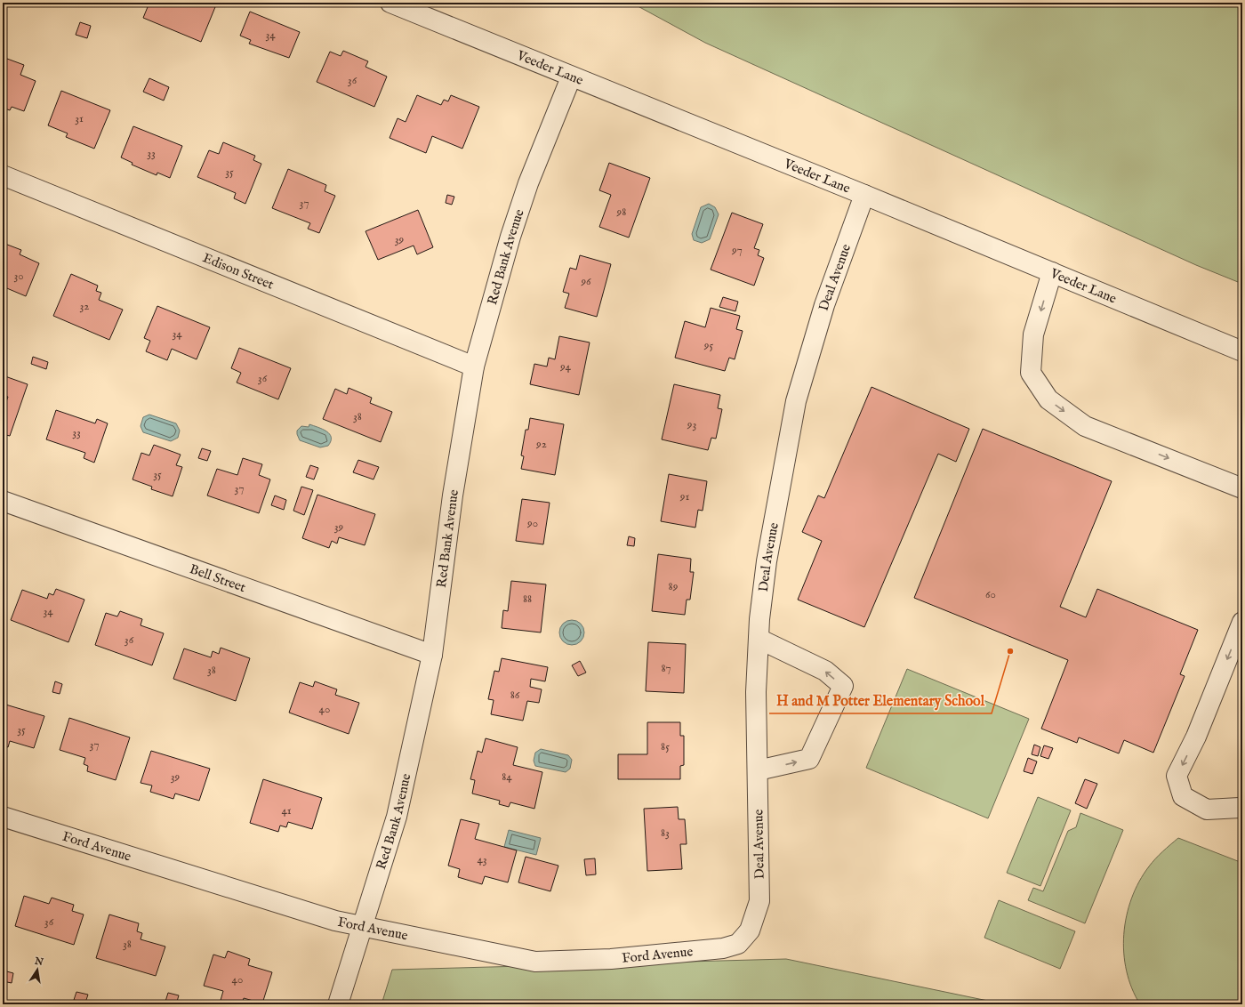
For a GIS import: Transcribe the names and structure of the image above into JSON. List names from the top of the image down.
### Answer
{
  "streets": {
    "street": [
      "Veeder Lane",
      "Red Bank Avenue",
      "Edison Street",
      "Deal Avenue",
      "Bell Street",
      "Ford Avenue"
    ]
  },
  "crossings": [
    ["Veeder Lane", "Red Bank Avenue"],
    ["Veeder Lane", "Deal Avenue"],
    ["Red Bank Avenue", "Edison Street"],
    ["Red Bank Avenue", "Bell Street"],
    ["Red Bank Avenue", "Ford Avenue"],
    ["Deal Avenue", "Ford Avenue"]
  ],
  "places": ["H and M Potter Elementary School"],
  "house_numbers": [
    "34",
    "36",
    "31",
    "33",
    "35",
    "37",
    "98",
    "39",
    "97",
    "30",
    "96",
    "32",
    "34",
    "95",
    "94",
    "36",
    "38",
    "93",
    "33",
    "92",
    "35",
    "37",
    "91",
    "90",
    "39",
    "89",
    "60",
    "88",
    "34",
    "36",
    "87",
    "38",
    "86",
    "40",
    "35",
    "37",
    "85",
    "39",
    "84",
    "41",
    "83",
    "43",
    "36",
    "38",
    "40"
  ],
  "north": "top"
}
